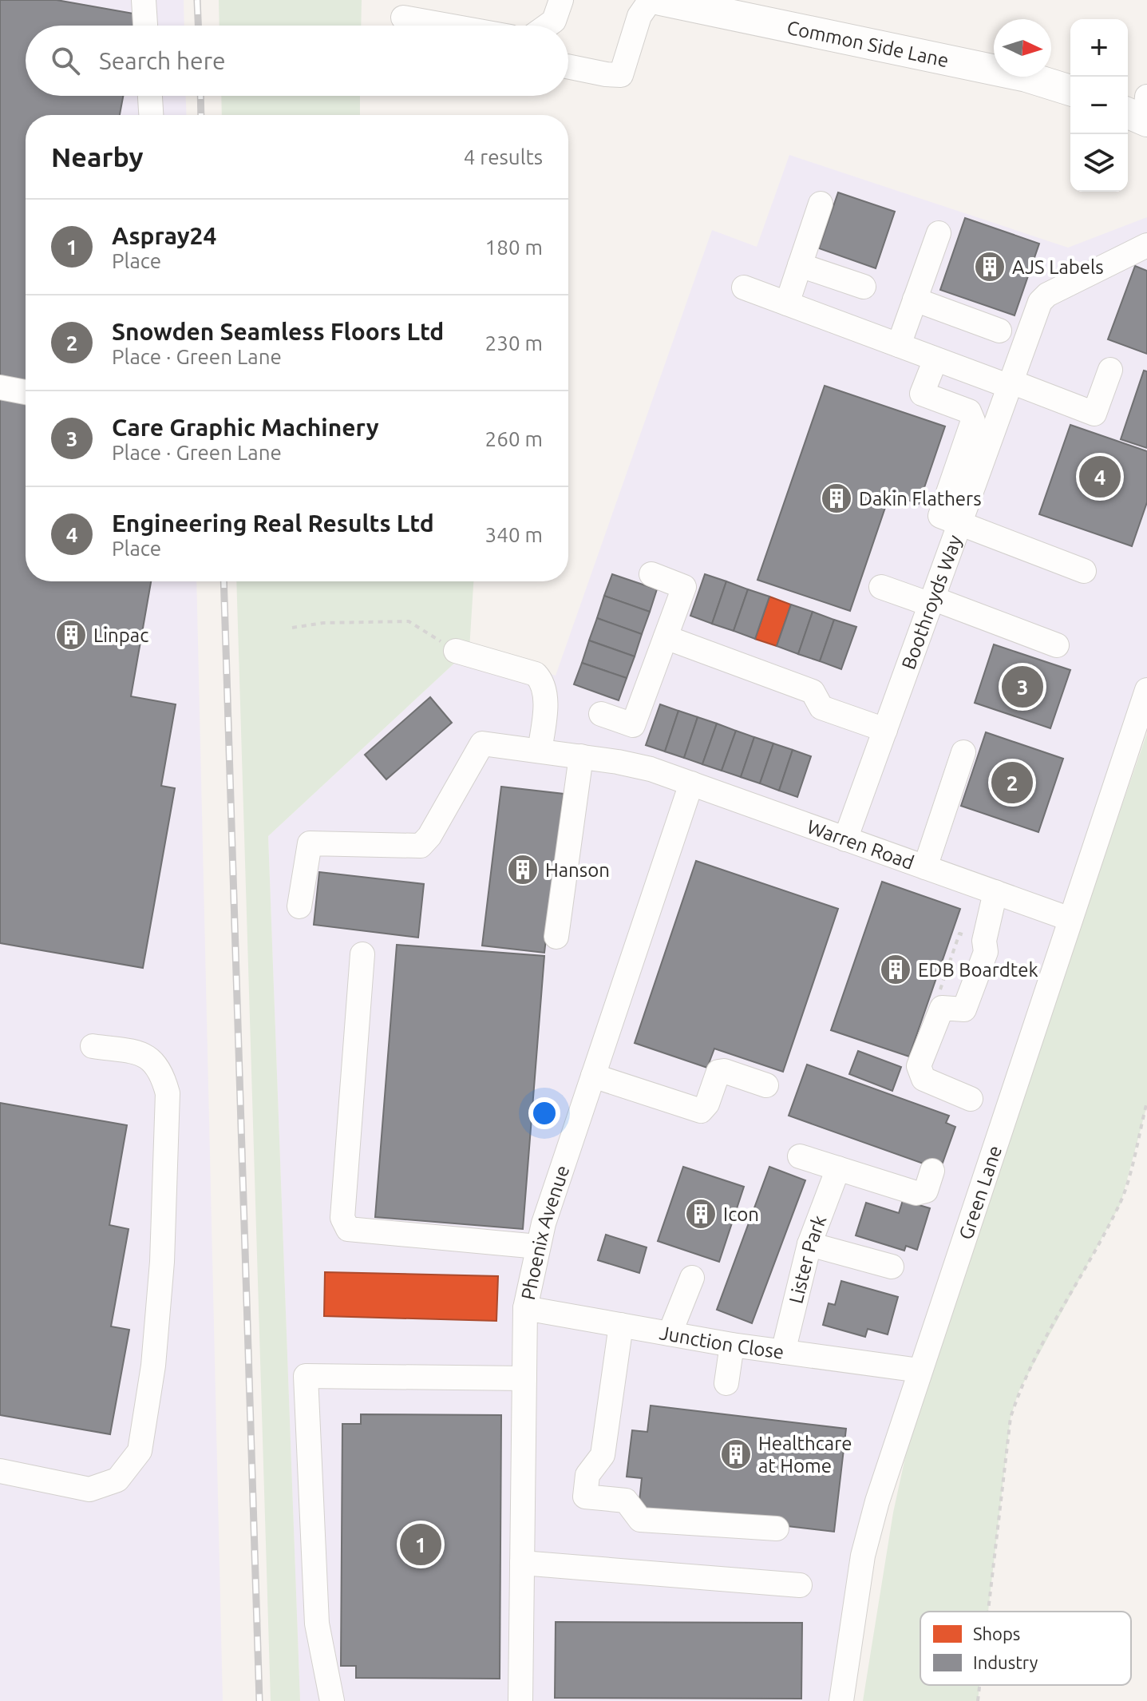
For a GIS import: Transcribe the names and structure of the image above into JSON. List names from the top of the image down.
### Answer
{
  "streets": {
    "main road": ["Common Side Lane"],
    "street": [
      "Boothroyds Way",
      "Warren Road",
      "Green Lane",
      "Phoenix Avenue",
      "Lister Park",
      "Junction Close"
    ]
  },
  "crossings": [
    ["Boothroyds Way", "Warren Road"],
    ["Warren Road", "Green Lane"],
    ["Warren Road", "Phoenix Avenue"],
    ["Green Lane", "Junction Close"],
    ["Phoenix Avenue", "Junction Close"],
    ["Lister Park", "Junction Close"]
  ],
  "places": {
    "building": [
      "AJS Labels",
      "Dakin Flathers",
      "Linpac",
      "Hanson",
      "EDB Boardtek",
      "Icon",
      "Healthcare at Home"
    ]
  },
  "legend": ["Shops", "Industry"],
  "north": "right",
  "page": {
    "map_buttons": ["+", "−"],
    "search": "Search here",
    "heading": ["Nearby", "4 results"],
    "list": [
      {
        "mark": "1",
        "name": "Aspray24",
        "note": "Place",
        "value": "180 m"
      },
      {
        "mark": "2",
        "name": "Snowden Seamless Floors Ltd",
        "note": "Place · Green Lane",
        "value": "230 m"
      },
      {
        "mark": "3",
        "name": "Care Graphic Machinery",
        "note": "Place · Green Lane",
        "value": "260 m"
      },
      {
        "mark": "4",
        "name": "Engineering Real Results Ltd",
        "note": "Place",
        "value": "340 m"
      }
    ],
    "pins": [
      "4",
      "3",
      "2",
      "1"
    ]
  }
}
